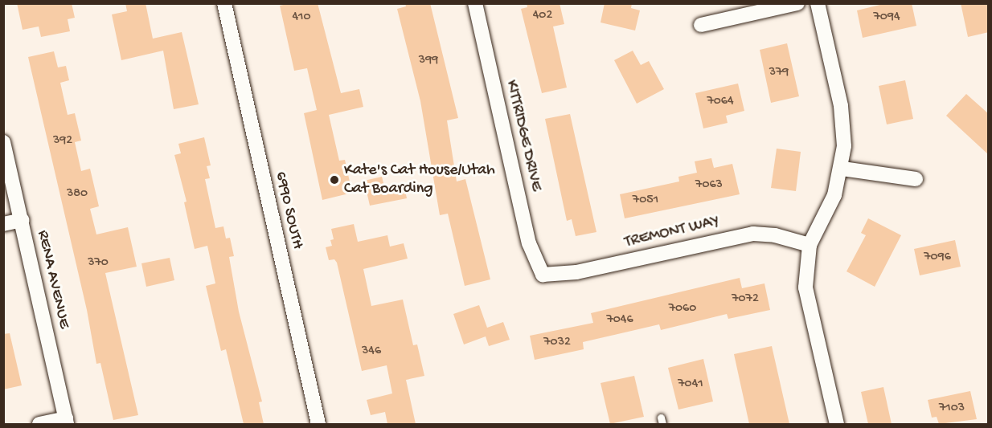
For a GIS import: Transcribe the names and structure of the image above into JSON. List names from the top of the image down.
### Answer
{
  "streets": {
    "street": [
      "KITTRIDGE DRIVE",
      "6990 SOUTH",
      "TREMONT WAY",
      "RENA AVENUE"
    ]
  },
  "crossings": [
    ["KITTRIDGE DRIVE", "TREMONT WAY"]
  ],
  "places": ["Kate's Cat House/Utah Cat Boarding"],
  "house_numbers": [
    "402",
    "410",
    "7094",
    "399",
    "379",
    "7064",
    "392",
    "7063",
    "380",
    "7051",
    "7096",
    "370",
    "7072",
    "7060",
    "7046",
    "7032",
    "346",
    "7041",
    "7103"
  ]
}
